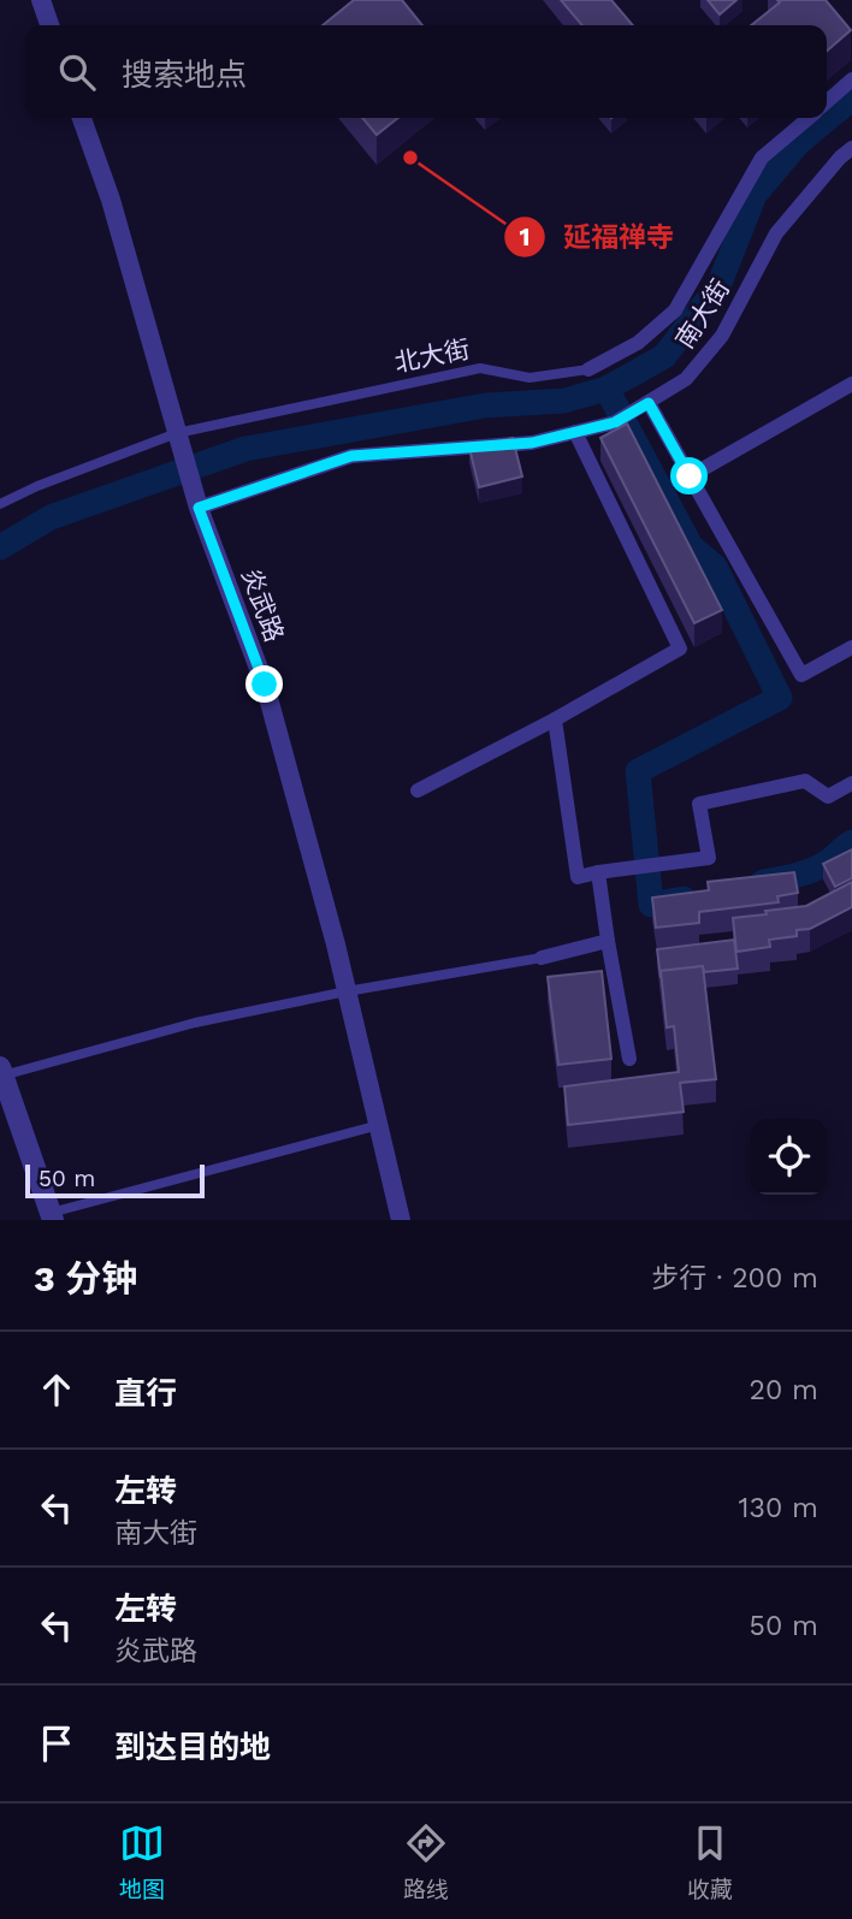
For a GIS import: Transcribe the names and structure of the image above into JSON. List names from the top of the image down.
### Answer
{
  "streets": {
    "street": ["南大街", "北大街", "炎武路"]
  },
  "crossings": [
    ["南大街", "炎武路"],
    ["北大街", "炎武路"]
  ],
  "places": ["延福禅寺"],
  "scale_bar": "50 m",
  "page": {
    "search": "搜索地点",
    "scale": "50 m",
    "heading": ["3 分钟", "步行 · 200 m"],
    "list": [
      ["直行", "20 m"],
      ["左转", "南大街", "130 m"],
      ["左转", "炎武路", "50 m"],
      "到达目的地"
    ],
    "nav": ["地图", "路线", "收藏"]
  }
}
